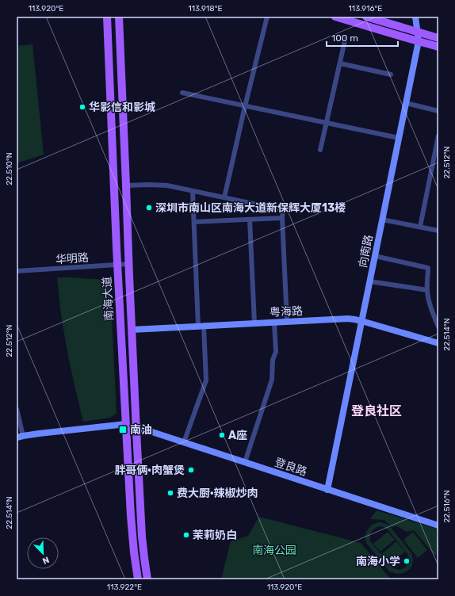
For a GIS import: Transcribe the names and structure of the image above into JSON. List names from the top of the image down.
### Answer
{
  "streets": {
    "main road": ["南海大道"],
    "street": [
      "向南路",
      "华明路",
      "粤海路",
      "登良路"
    ]
  },
  "crossings": [
    ["向南路", "粤海路"],
    ["向南路", "登良路"],
    ["华明路", "南海大道"],
    ["南海大道", "粤海路"],
    ["南海大道", "登良路"]
  ],
  "districts": ["登良社区"],
  "parks": ["南海公园"],
  "places": {
    "other": [
      "华影信和影城",
      "深圳市南山区南海大道新保辉大厦13楼",
      "A座",
      "胖哥俩·肉蟹煲",
      "费大厨·辣椒炒肉",
      "茉莉奶白",
      "南海小学"
    ],
    "transit": ["南油"]
  },
  "scale_bar": "100 m",
  "north": "bottom right",
  "coordinates": [
    "113.920°E",
    "113.918°E",
    "113.916°E",
    "22.512°N",
    "22.510°N",
    "22.514°N",
    "22.516°N",
    "113.922°E"
  ]
}
